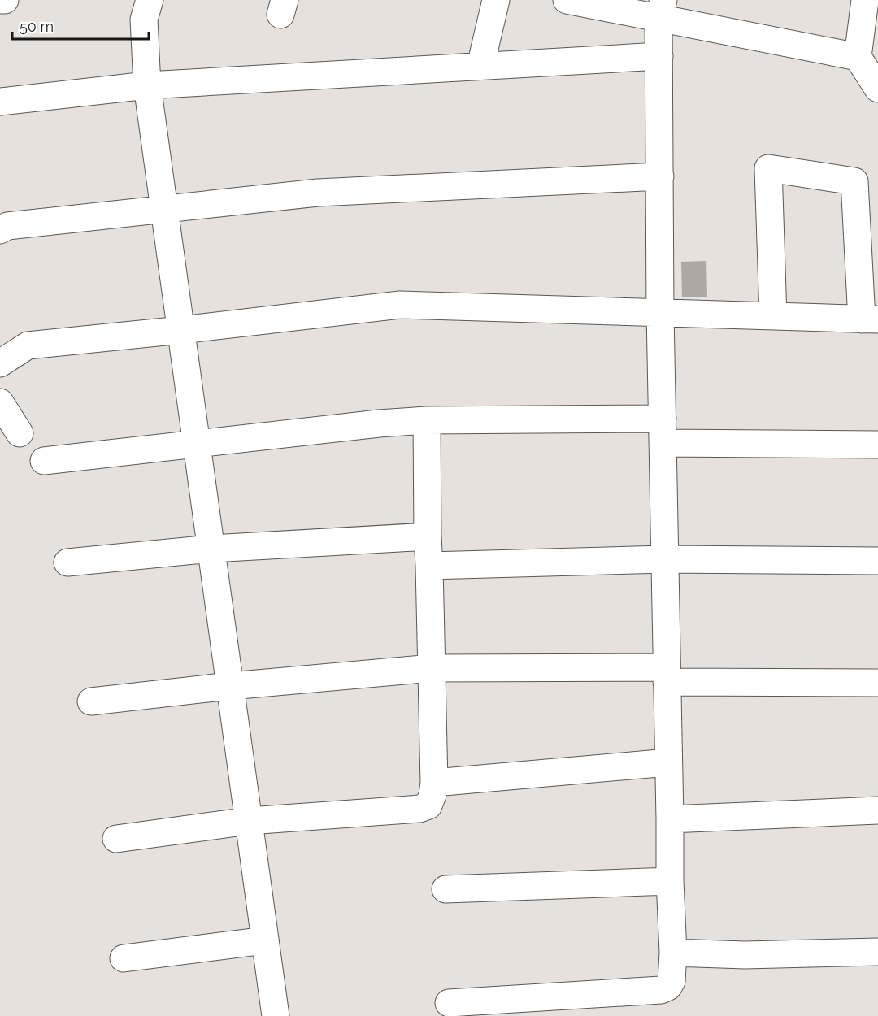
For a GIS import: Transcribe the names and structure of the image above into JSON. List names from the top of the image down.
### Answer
{
  "scale_bar": "50 m"
}
